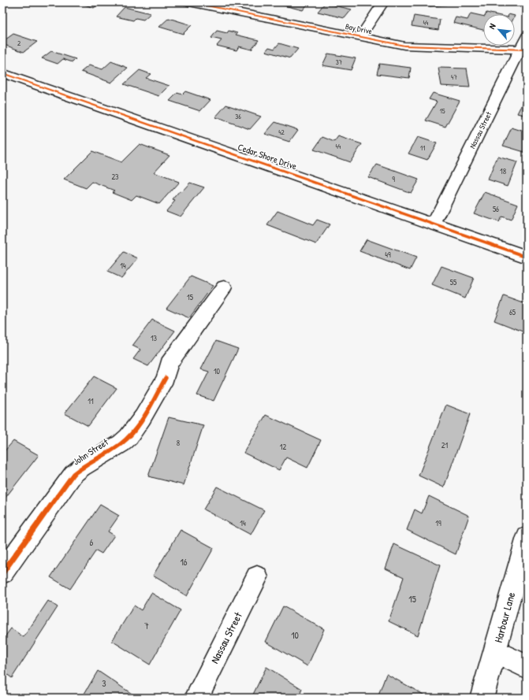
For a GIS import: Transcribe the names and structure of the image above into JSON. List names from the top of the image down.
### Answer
{
  "streets": {
    "street": [
      "Bay Drive",
      "Nassau Street",
      "Cedar Shore Drive",
      "John Street",
      "Harbour Lane"
    ]
  },
  "crossings": [
    ["Bay Drive", "Nassau Street"],
    ["Nassau Street", "Cedar Shore Drive"]
  ],
  "house_numbers": [
    "44",
    "2",
    "37",
    "47",
    "15",
    "36",
    "42",
    "44",
    "11",
    "18",
    "23",
    "9",
    "56",
    "49",
    "14",
    "55",
    "15",
    "65",
    "13",
    "10",
    "11",
    "8",
    "21",
    "12",
    "14",
    "19",
    "6",
    "16",
    "15",
    "7",
    "10",
    "3"
  ],
  "north": "top left"
}
